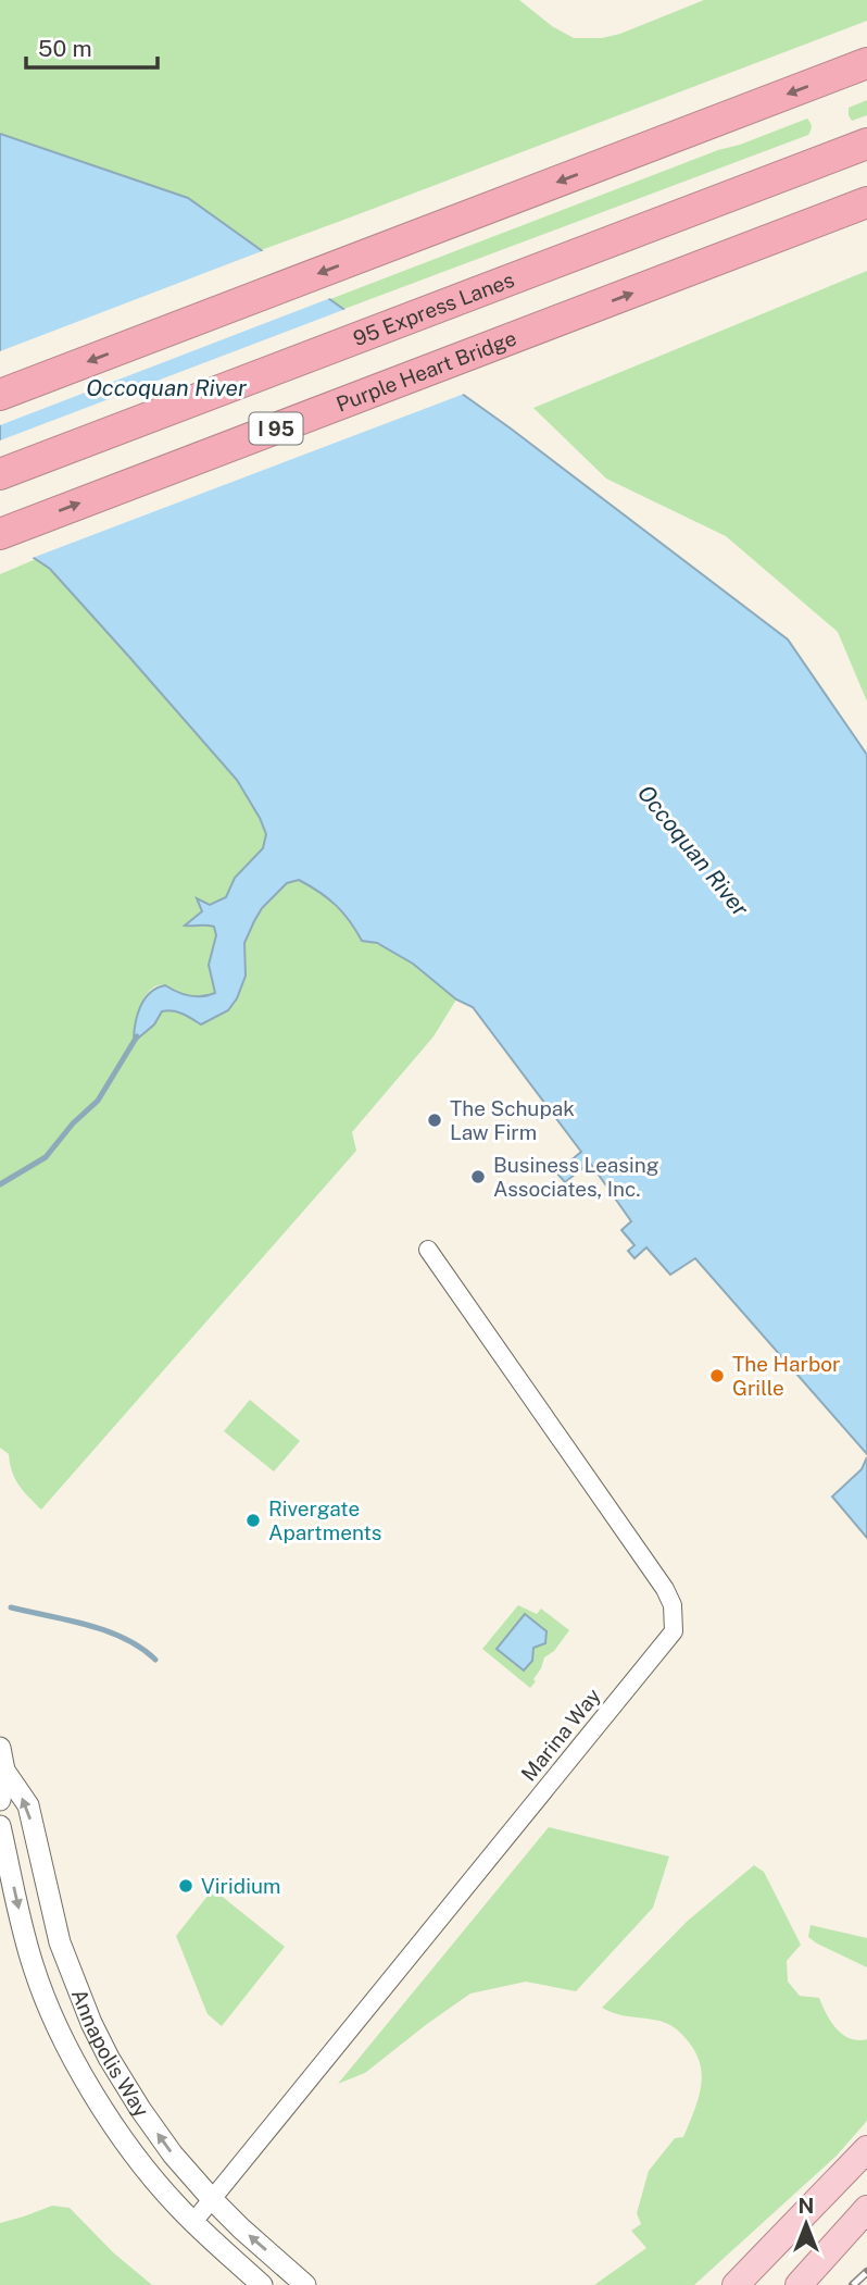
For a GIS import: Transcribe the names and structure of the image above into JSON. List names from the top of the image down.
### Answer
{
  "streets": {
    "highway": ["95 Express Lanes", "Purple Heart Bridge", "I 95"],
    "street": ["Marina Way", "Annapolis Way"]
  },
  "crossings": [
    ["Marina Way", "Annapolis Way"]
  ],
  "water": ["Occoquan River"],
  "places": [
    "The Schupak Law Firm",
    "Business Leasing Associates, Inc.",
    "The Harbor Grille",
    "Rivergate Apartments",
    "Viridium"
  ],
  "scale_bar": "50 m",
  "north": "top"
}
